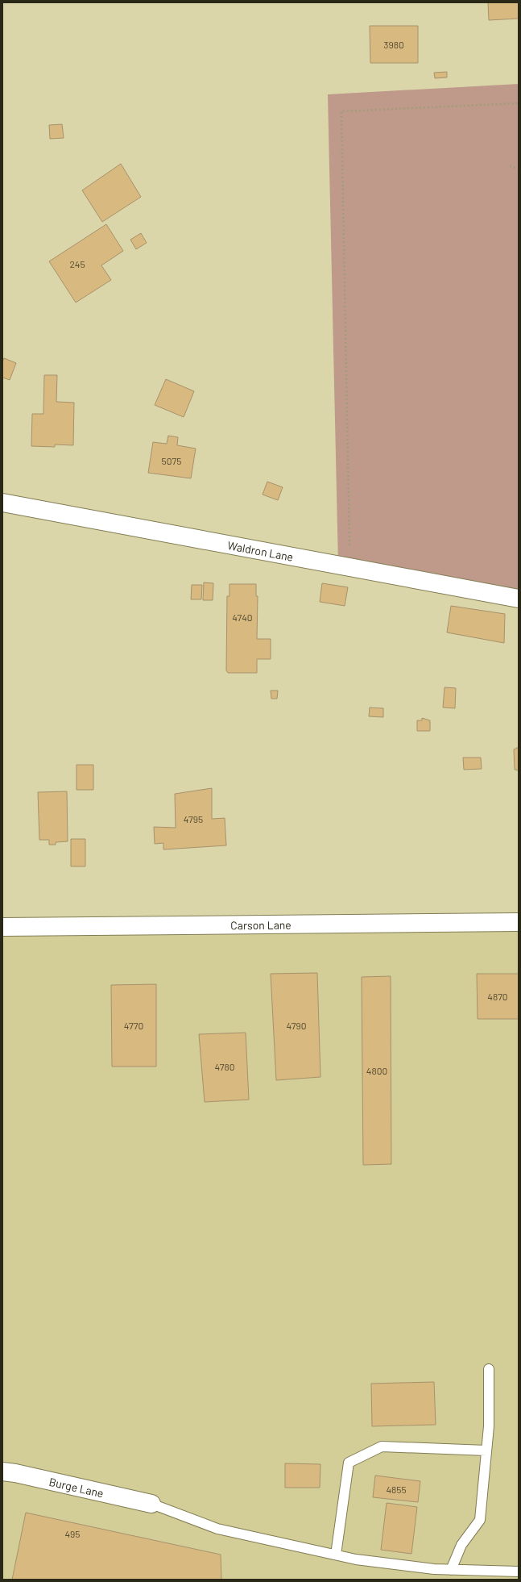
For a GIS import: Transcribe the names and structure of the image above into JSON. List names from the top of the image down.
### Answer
{
  "streets": {
    "street": ["Waldron Lane", "Carson Lane", "Burge Lane"]
  },
  "house_numbers": [
    "3980",
    "245",
    "5075",
    "4740",
    "4795",
    "4870",
    "4770",
    "4790",
    "4780",
    "4800",
    "4855",
    "495"
  ]
}
